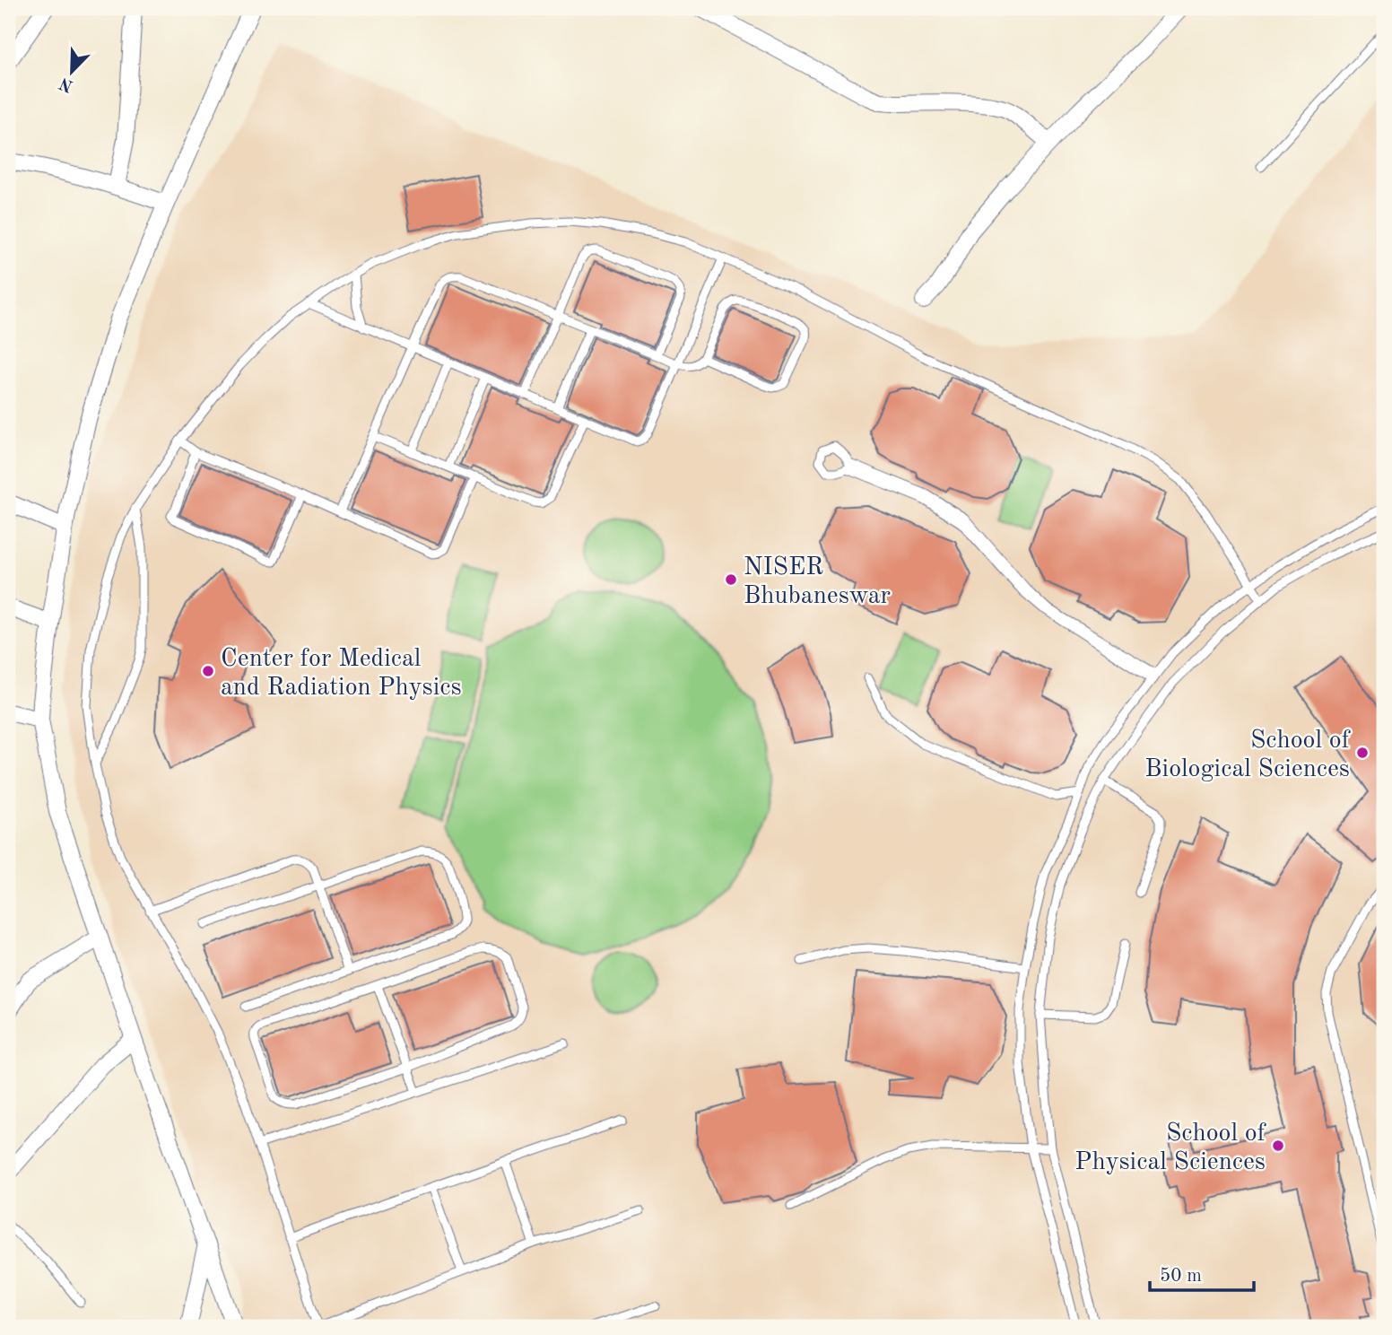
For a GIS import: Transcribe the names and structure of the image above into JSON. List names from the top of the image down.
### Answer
{
  "places": [
    "NISER Bhubaneswar",
    "Center for Medical and Radiation Physics",
    "School of Biological Sciences",
    "School of Physical Sciences"
  ],
  "scale_bar": "50 m",
  "north": "bottom left"
}
